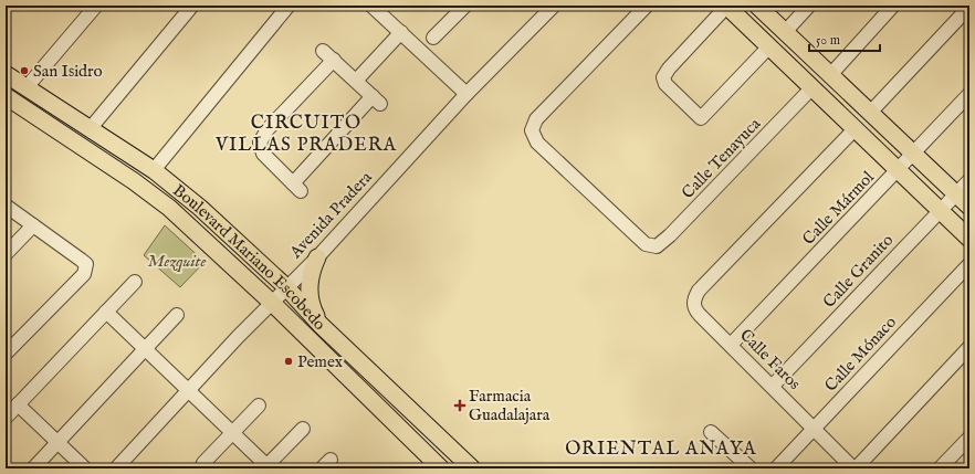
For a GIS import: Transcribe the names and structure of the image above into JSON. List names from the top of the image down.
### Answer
{
  "streets": {
    "main road": ["Boulevard Mariano Escobedo"],
    "street": [
      "Calle Tenayuca",
      "Calle Mármol",
      "Avenida Pradera",
      "Calle Granito",
      "Calle Mónaco",
      "Calle Faros"
    ]
  },
  "crossings": [
    ["Calle Mármol", "Calle Faros"],
    ["Avenida Pradera", "Boulevard Mariano Escobedo"],
    ["Calle Granito", "Calle Faros"],
    ["Calle Mónaco", "Calle Faros"]
  ],
  "districts": ["CIRCUITO VILLAS PRADERA", "ORIENTAL ANAYA"],
  "parks": ["Mezquite"],
  "places": {
    "other": ["San Isidro", "Pemex"],
    "health": ["Farmacia Guadalajara"]
  },
  "scale_bar": "50 m"
}
